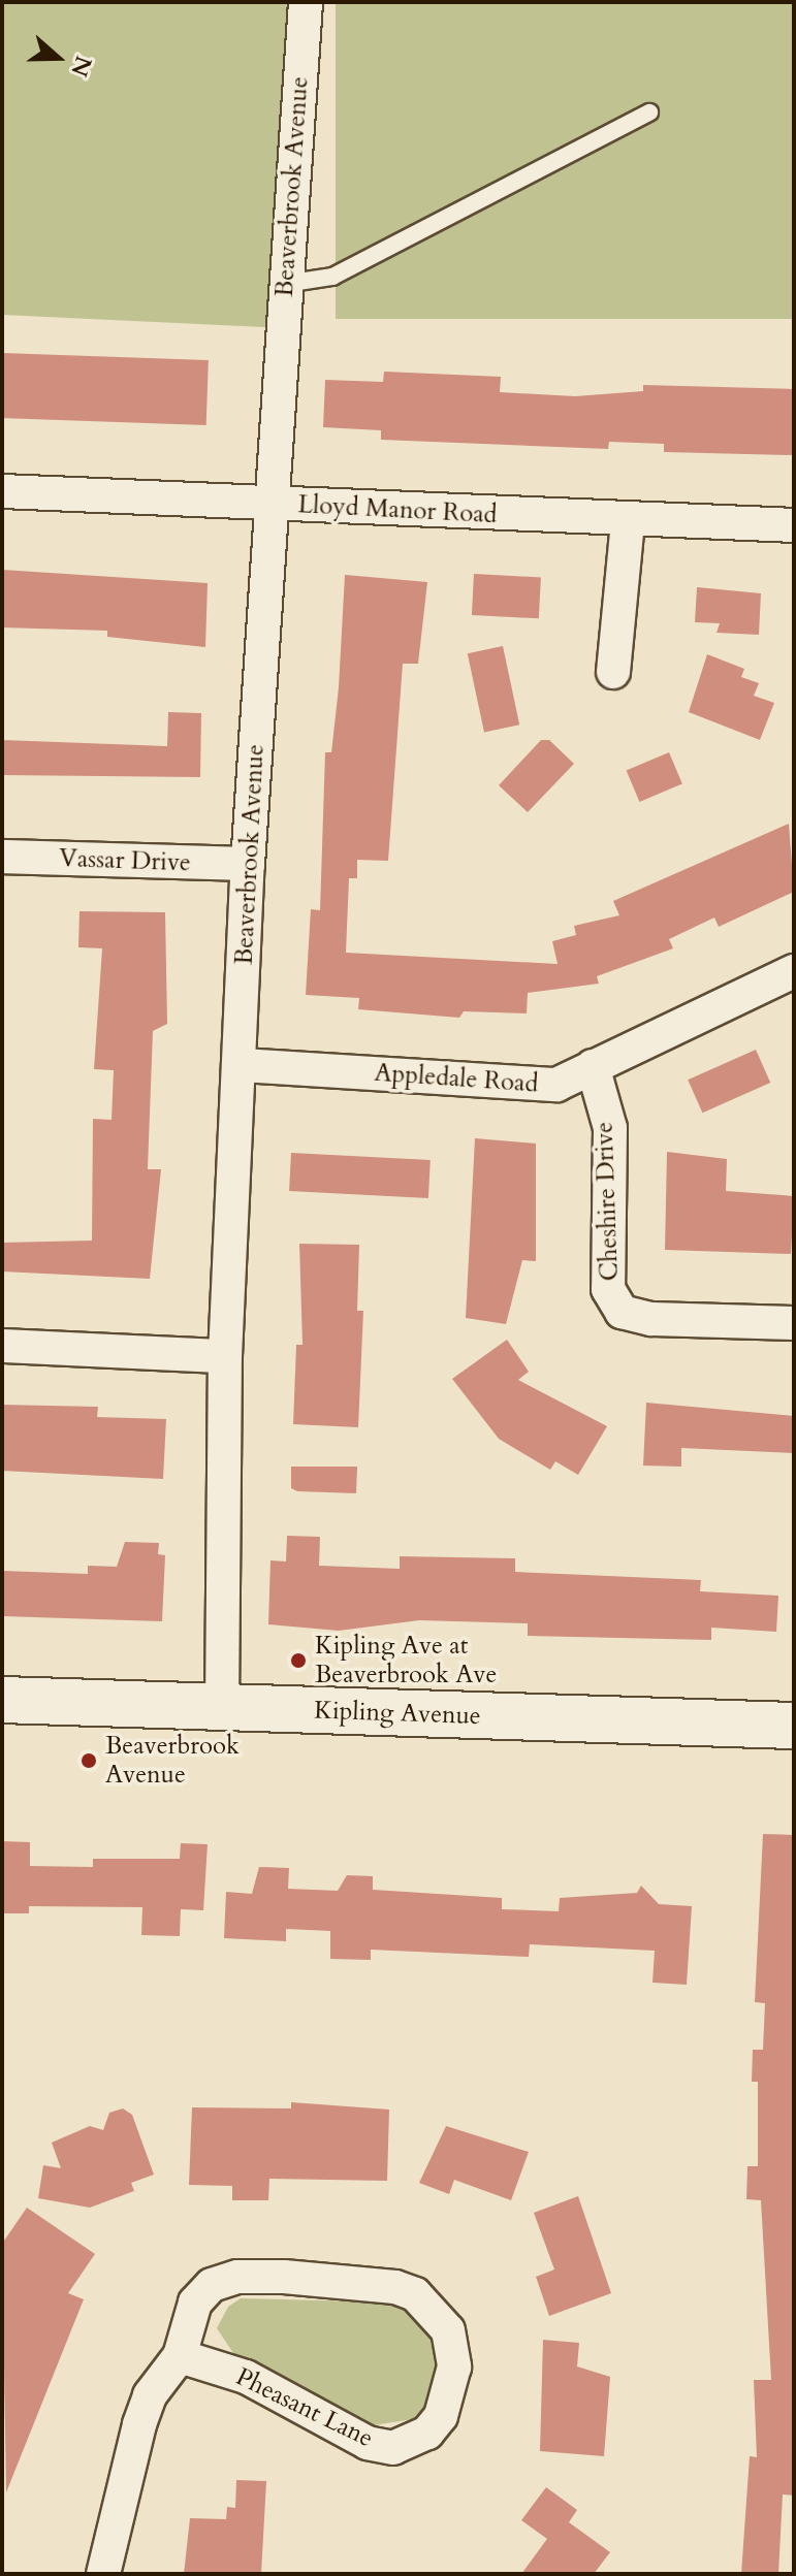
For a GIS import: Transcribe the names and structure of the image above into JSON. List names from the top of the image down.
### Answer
{
  "streets": {
    "main road": ["Kipling Avenue"],
    "street": [
      "Beaverbrook Avenue",
      "Lloyd Manor Road",
      "Vassar Drive",
      "Appledale Road",
      "Cheshire Drive",
      "Pheasant Lane"
    ]
  },
  "crossings": [
    ["Beaverbrook Avenue", "Lloyd Manor Road"],
    ["Beaverbrook Avenue", "Vassar Drive"],
    ["Beaverbrook Avenue", "Appledale Road"],
    ["Beaverbrook Avenue", "Kipling Avenue"],
    ["Appledale Road", "Cheshire Drive"]
  ],
  "places": ["Kipling Ave at Beaverbrook Ave", "Beaverbrook Avenue"],
  "north": "right"
}
